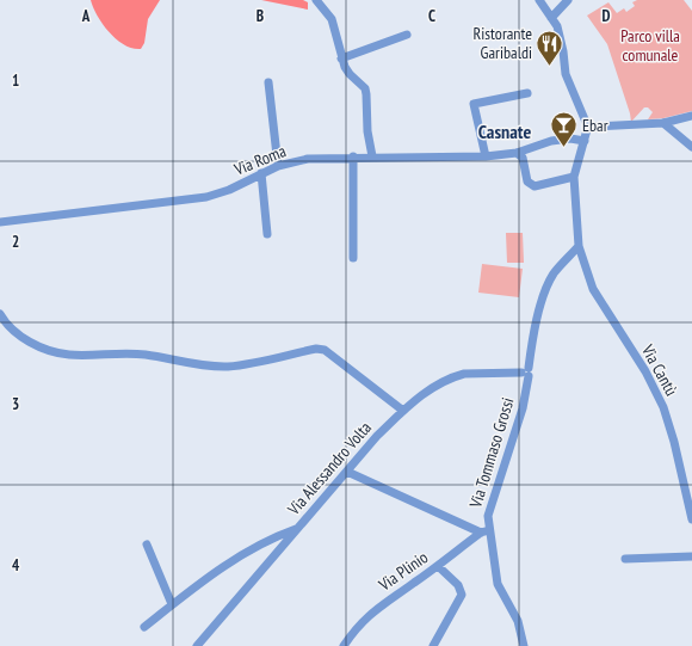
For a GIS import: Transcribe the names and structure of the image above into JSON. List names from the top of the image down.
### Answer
{
  "streets": {
    "street": [
      "Via Roma",
      "Via Cantù",
      "Via Tommaso Grossi",
      "Via Alessandro Volta",
      "Via Plinio"
    ]
  },
  "crossings": [
    ["Via Cantù", "Via Tommaso Grossi"],
    ["Via Tommaso Grossi", "Via Alessandro Volta"],
    ["Via Tommaso Grossi", "Via Plinio"]
  ],
  "districts": ["Casnate"],
  "parks": ["Parco villa comunale"],
  "places": {
    "restaurant": ["Ristorante Garibaldi"],
    "bar": ["Ebar"]
  },
  "grid": {
    "columns": [
      "A",
      "B",
      "C",
      "D"
    ],
    "rows": [
      "1",
      "2",
      "3",
      "4"
    ]
  }
}
